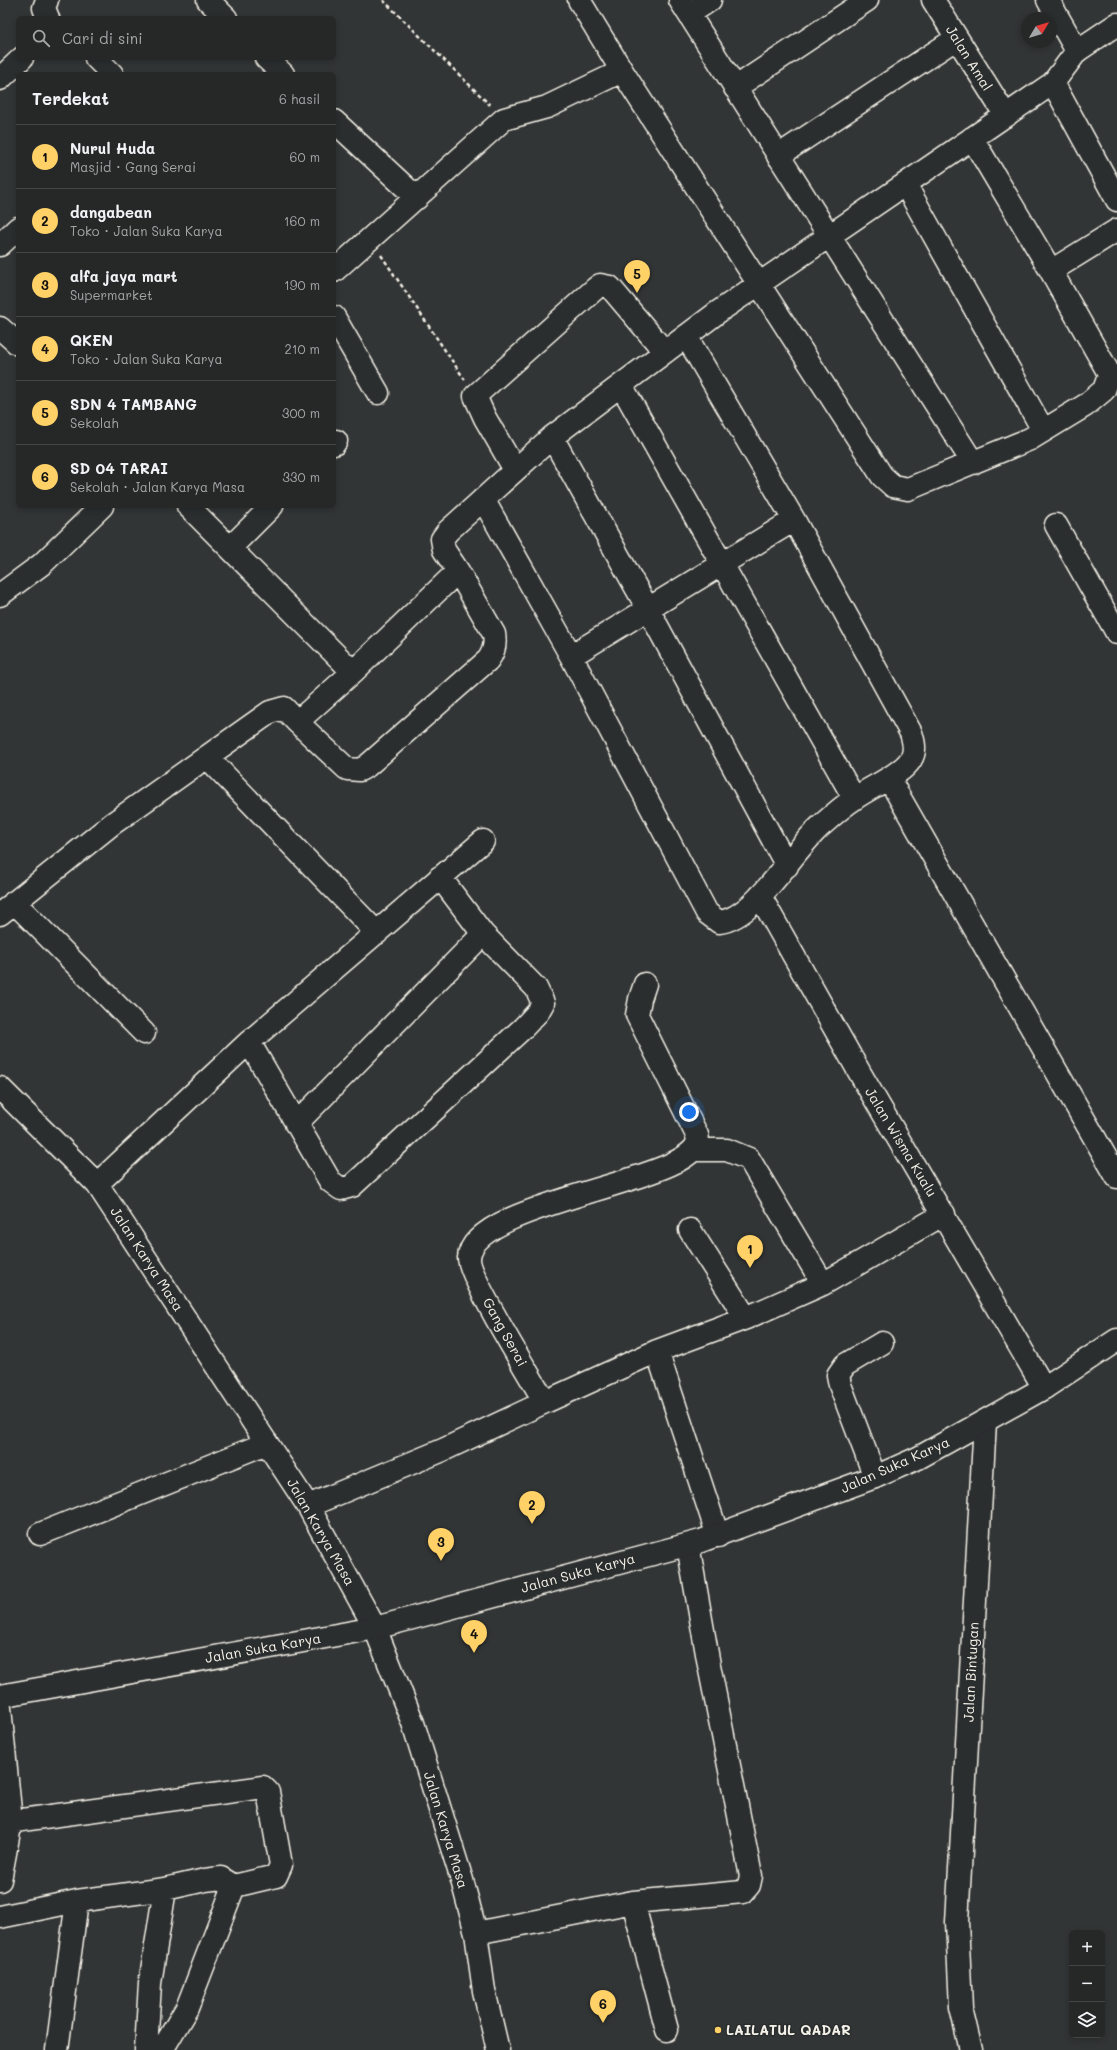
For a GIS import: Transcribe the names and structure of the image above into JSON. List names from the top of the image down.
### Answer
{
  "streets": {
    "street": [
      "Jalan Amal",
      "Jalan Wisma Kualu",
      "Jalan Karya Masa",
      "Gang Serai",
      "Jalan Suka Karya",
      "Jalan Bintugan"
    ]
  },
  "crossings": [
    ["Jalan Wisma Kualu", "Jalan Suka Karya"],
    ["Jalan Karya Masa", "Jalan Suka Karya"],
    ["Jalan Suka Karya", "Jalan Bintugan"]
  ],
  "places": ["LAILATUL QADAR"],
  "north": "top right",
  "page": {
    "search": "Cari di sini",
    "heading": ["Terdekat", "6 hasil"],
    "list": [
      {
        "mark": "1",
        "name": "Nurul Huda",
        "note": "Masjid · Gang Serai",
        "value": "60 m"
      },
      {
        "mark": "2",
        "name": "dangabean",
        "note": "Toko · Jalan Suka Karya",
        "value": "160 m"
      },
      {
        "mark": "3",
        "name": "alfa jaya mart",
        "note": "Supermarket",
        "value": "190 m"
      },
      {
        "mark": "4",
        "name": "QKEN",
        "note": "Toko · Jalan Suka Karya",
        "value": "210 m"
      },
      {
        "mark": "5",
        "name": "SDN 4 TAMBANG",
        "note": "Sekolah",
        "value": "300 m"
      },
      {
        "mark": "6",
        "name": "SD 04 TARAI",
        "note": "Sekolah · Jalan Karya Masa",
        "value": "330 m"
      }
    ],
    "pins": [
      "5",
      "1",
      "2",
      "3",
      "4",
      "6"
    ],
    "map_buttons": ["+", "−"]
  }
}
